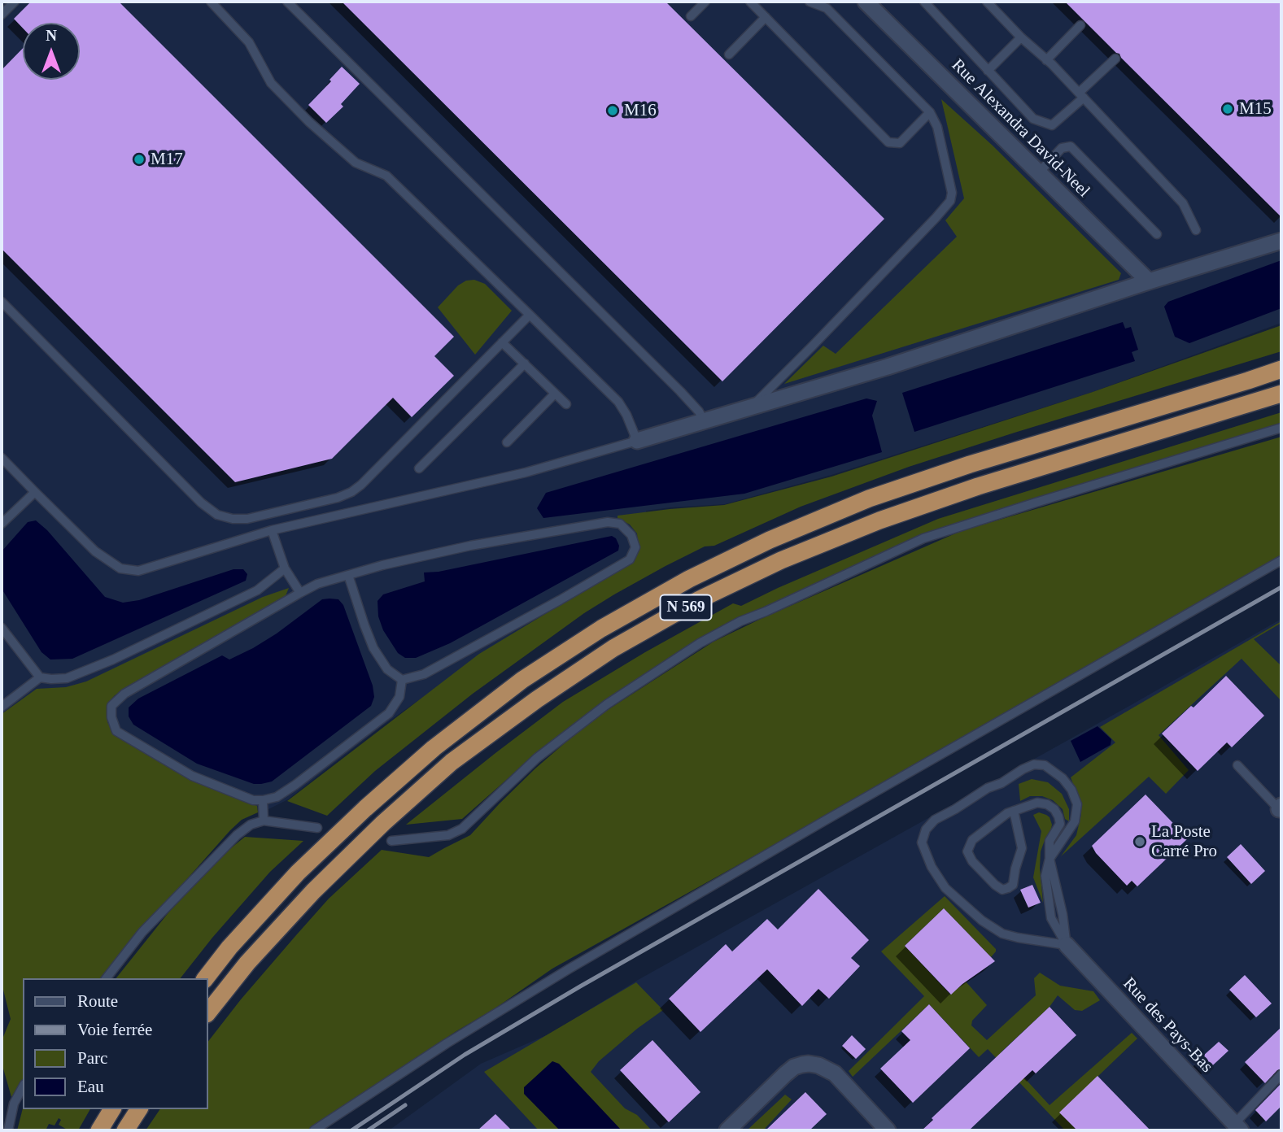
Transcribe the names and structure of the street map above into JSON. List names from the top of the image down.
{
  "streets": {
    "highway": ["N 569"],
    "street": ["Rue Alexandra David-Neel", "Rue des Pays-Bas"]
  },
  "places": [
    "M15",
    "M16",
    "M17",
    "La Poste Carré Pro"
  ],
  "legend": [
    "Route",
    "Voie ferrée",
    "Parc",
    "Eau"
  ],
  "north": "top"
}
